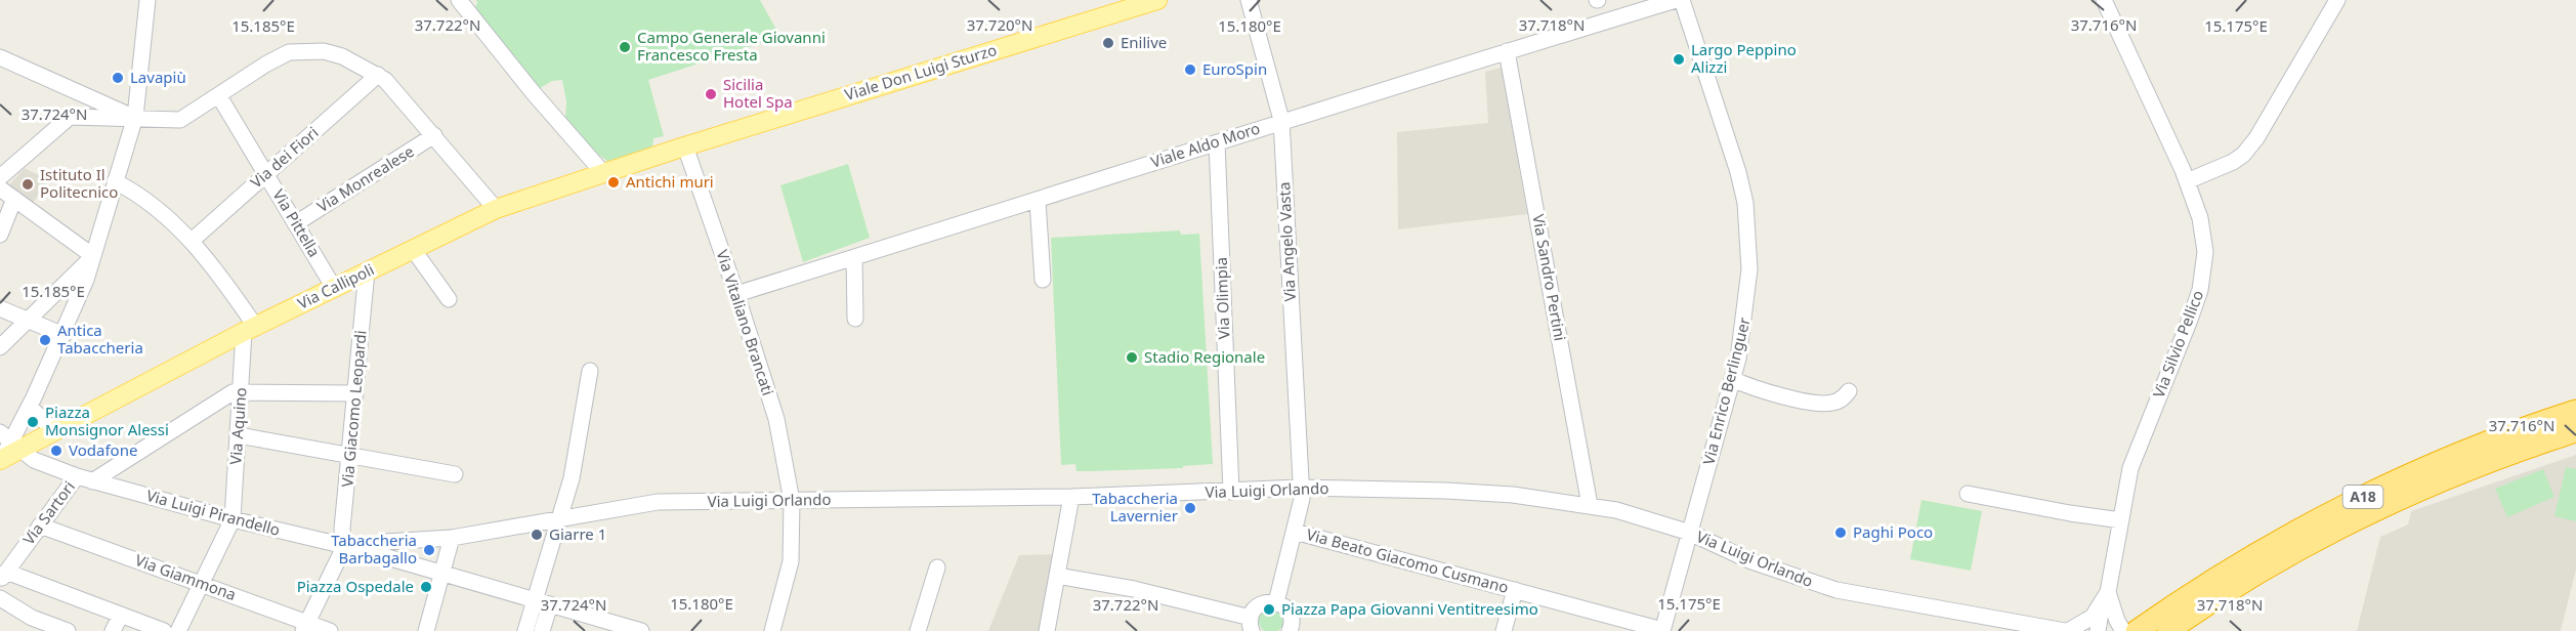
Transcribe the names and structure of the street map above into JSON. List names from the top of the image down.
{
  "streets": {
    "highway": ["A18"],
    "main road": ["Viale Don Luigi Sturzo", "Via Callipoli"],
    "street": [
      "Viale Aldo Moro",
      "Via dei Fiori",
      "Via Monrealese",
      "Via Pittella",
      "Via Angelo Vasta",
      "Via Sandro Pertini",
      "Via Olimpia",
      "Via Vitaliano Brancati",
      "Via Silvio Pellico",
      "Via Enrico Berlinguer",
      "Via Giacomo Leopardi",
      "Via Aquino",
      "Via Luigi Orlando",
      "Via Sartori",
      "Via Luigi Pirandello",
      "Via Beato Giacomo Cusmano",
      "Via Giammona"
    ]
  },
  "crossings": [
    ["Viale Don Luigi Sturzo", "Via Callipoli"],
    ["Viale Don Luigi Sturzo", "Via Vitaliano Brancati"],
    ["Viale Aldo Moro", "Via Angelo Vasta"],
    ["Viale Aldo Moro", "Via Sandro Pertini"],
    ["Viale Aldo Moro", "Via Olimpia"],
    ["Viale Aldo Moro", "Via Vitaliano Brancati"],
    ["Via dei Fiori", "Via Pittella"],
    ["Via Monrealese", "Via Pittella"],
    ["Via Pittella", "Via Callipoli"],
    ["Via Angelo Vasta", "Via Luigi Orlando"],
    ["Via Angelo Vasta", "Via Beato Giacomo Cusmano"],
    ["Via Sandro Pertini", "Via Luigi Orlando"],
    ["Via Callipoli", "Via Vitaliano Brancati"],
    ["Via Callipoli", "Via Giacomo Leopardi"],
    ["Via Callipoli", "Via Aquino"],
    ["Via Callipoli", "Via Luigi Pirandello"],
    ["Via Olimpia", "Via Luigi Orlando"],
    ["Via Vitaliano Brancati", "Via Luigi Orlando"],
    ["Via Enrico Berlinguer", "Via Luigi Orlando"],
    ["Via Enrico Berlinguer", "Via Beato Giacomo Cusmano"],
    ["Via Giacomo Leopardi", "Via Luigi Pirandello"],
    ["Via Aquino", "Via Luigi Pirandello"],
    ["Via Luigi Orlando", "Via Luigi Pirandello"],
    ["Via Sartori", "Via Luigi Pirandello"],
    ["Via Sartori", "Via Giammona"]
  ],
  "places": [
    "Enilive",
    "Campo Generale Giovanni Francesco Fresta",
    "Largo Peppino Alizzi",
    "EuroSpin",
    "Lavapiù",
    "Sicilia Hotel Spa",
    "Antichi muri",
    "Istituto Il Politecnico",
    "Antica Tabaccheria",
    "Stadio Regionale",
    "Piazza Monsignor Alessi",
    "Vodafone",
    "Tabaccheria Lavernier",
    "Paghi Poco",
    "Giarre 1",
    "Tabaccheria Barbagallo",
    "Piazza Ospedale",
    "Piazza Papa Giovanni Ventitreesimo"
  ],
  "coordinates": [
    "37.722°N",
    "37.720°N",
    "37.718°N",
    "37.716°N",
    "15.185°E",
    "15.180°E",
    "15.175°E",
    "37.724°N"
  ]
}
